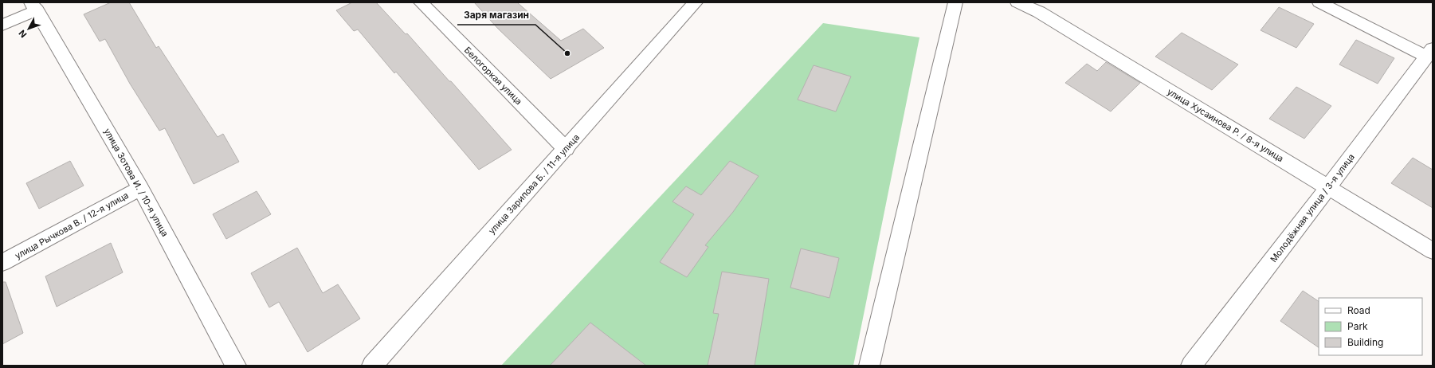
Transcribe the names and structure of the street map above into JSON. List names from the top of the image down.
{
  "streets": {
    "street": [
      "Белогоркая улица",
      "улица Хусаинова Р. / 8-я улица",
      "улица Зотова И. / 10-я улица",
      "улица Зарипова Б. / 11-я улица",
      "Молодёжная улица / 3-я улица",
      "улица Рычкова В. / 12-я улица"
    ]
  },
  "crossings": [
    ["Белогоркая улица", "улица Зарипова Б. / 11-я улица"],
    ["улица Хусаинова Р. / 8-я улица", "Молодёжная улица / 3-я улица"],
    ["улица Зотова И. / 10-я улица", "улица Рычкова В. / 12-я улица"]
  ],
  "places": ["Заря магазин"],
  "legend": ["Road", "Park", "Building"],
  "north": "bottom left"
}
